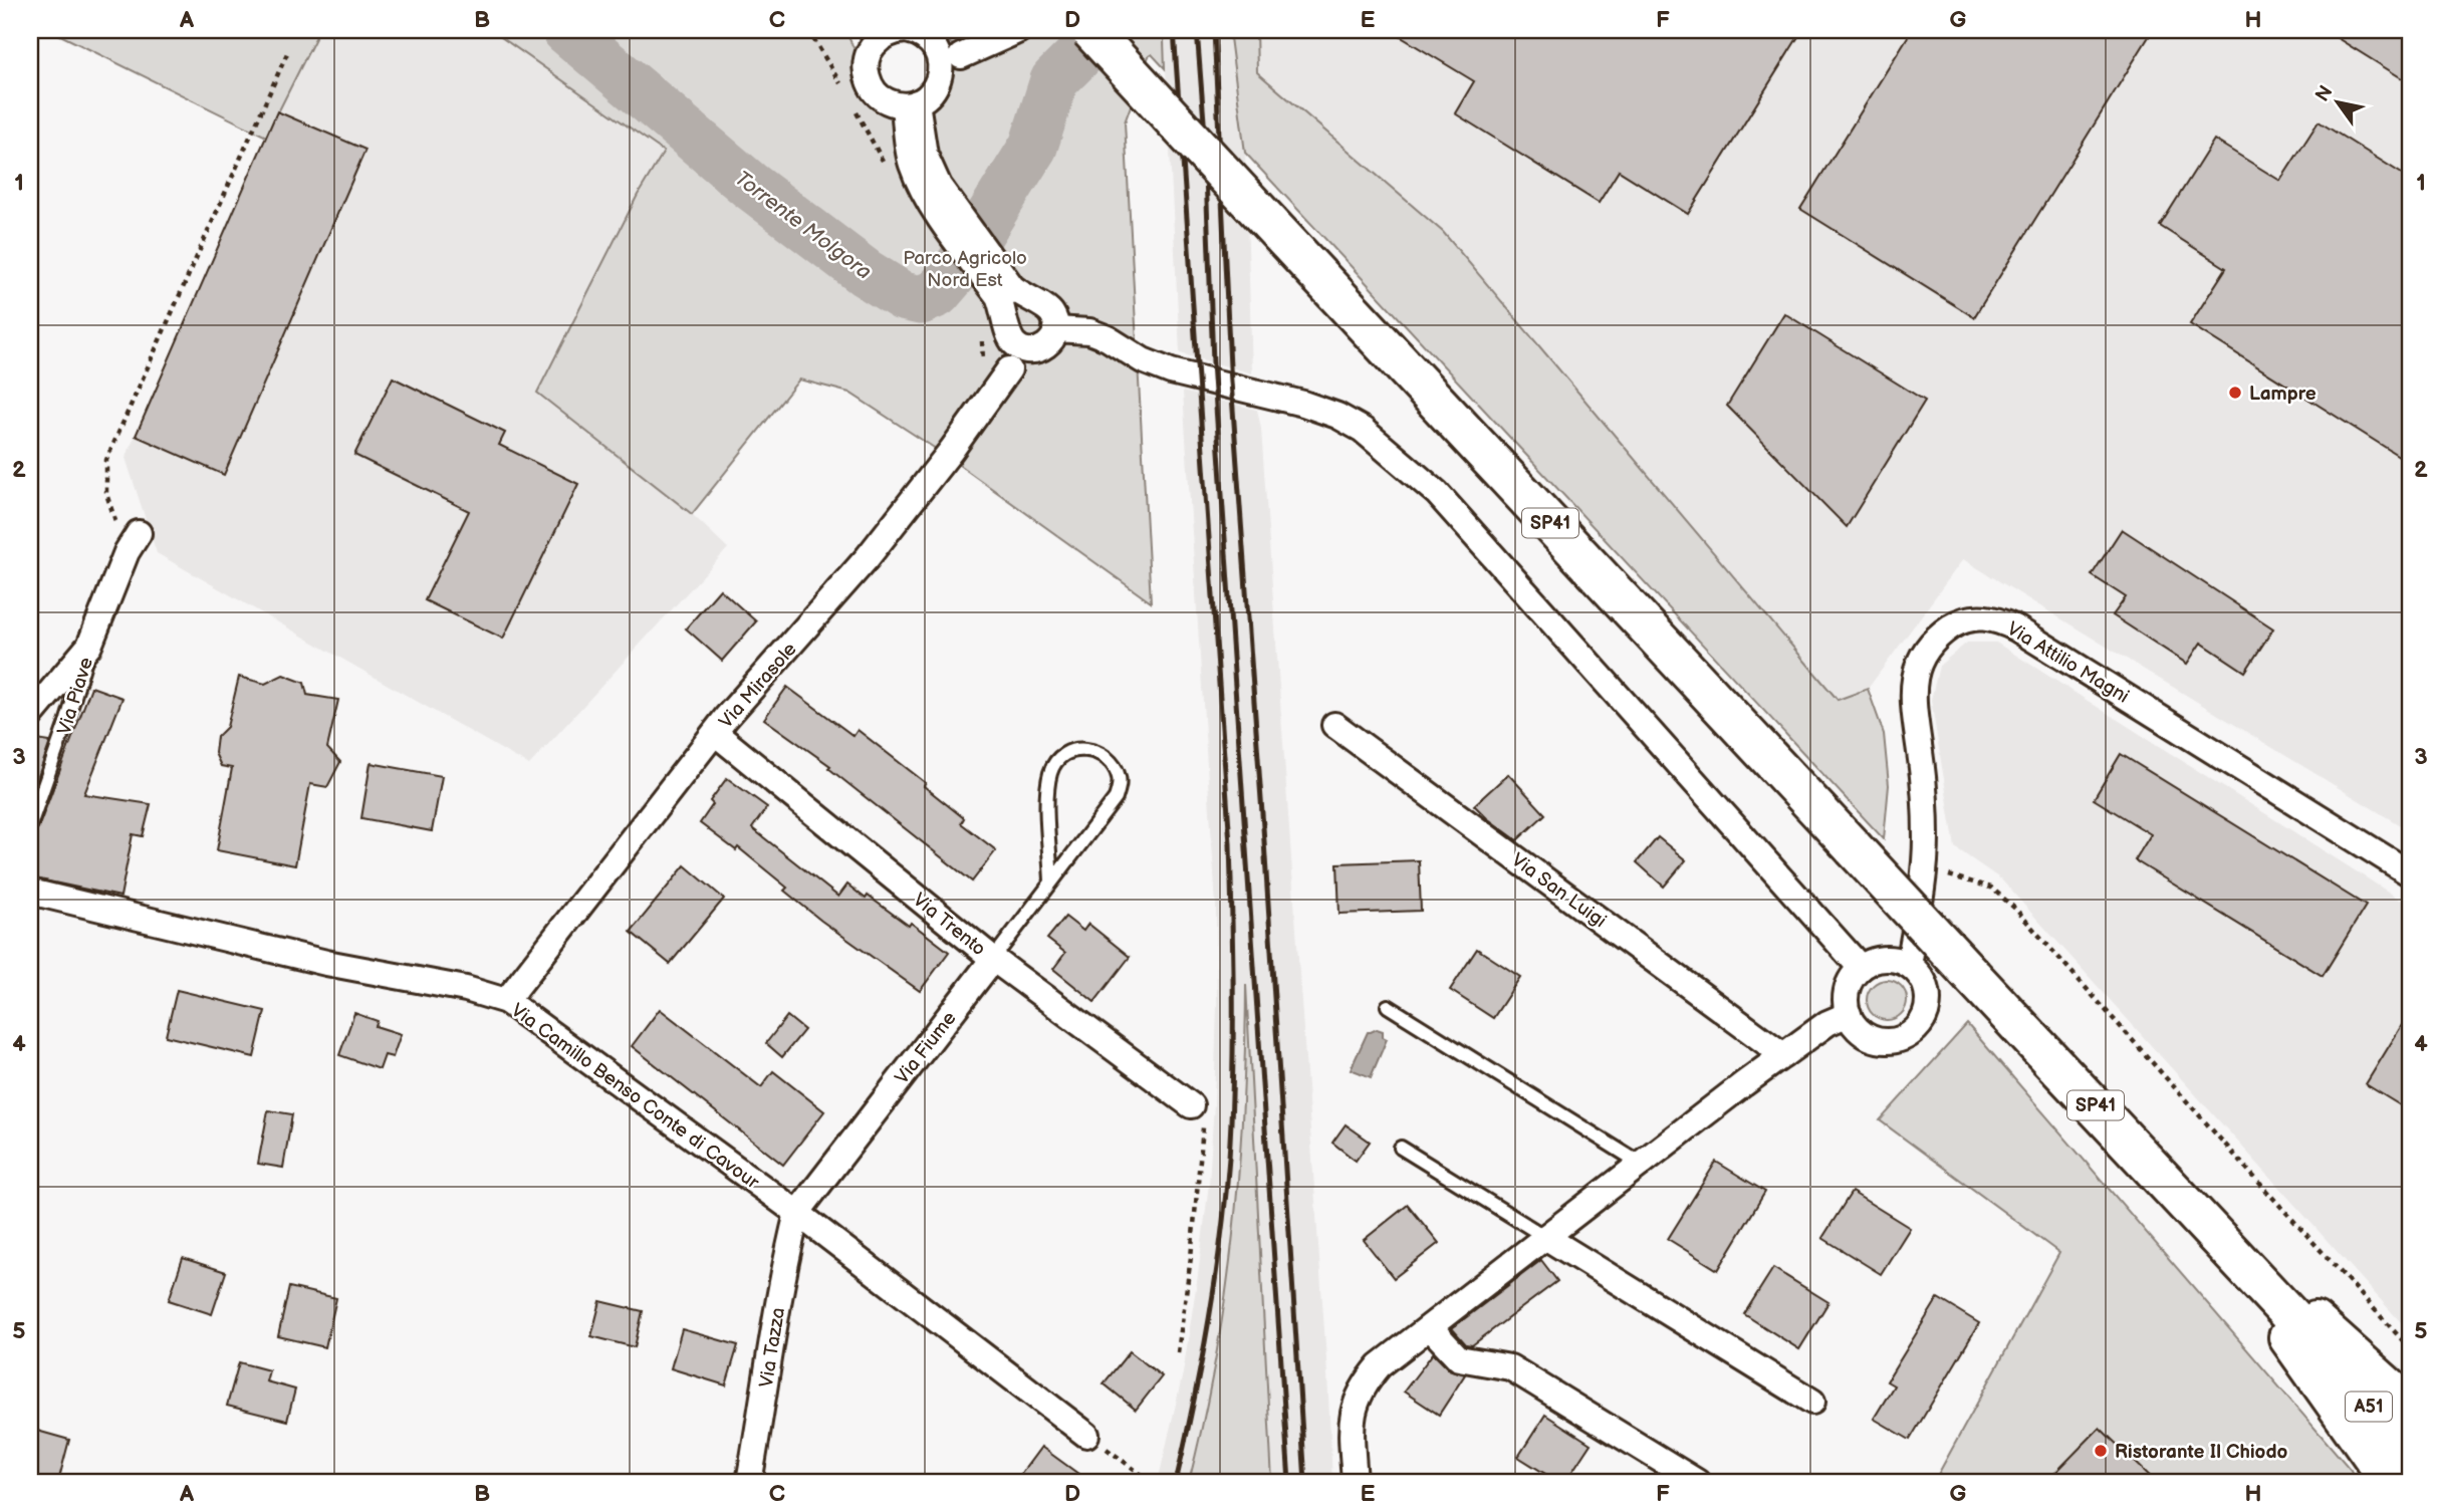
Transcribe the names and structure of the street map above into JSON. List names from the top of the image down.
{
  "streets": {
    "main road": ["SP41", "A51"],
    "street": [
      "Via Attilio Magni",
      "Via Mirasole",
      "Via Piave",
      "Via San Luigi",
      "Via Trento",
      "Via Fiume",
      "Via Camillo Benso Conte di Cavour",
      "Via Tazza"
    ]
  },
  "crossings": [
    ["SP41", "A51"],
    ["Via Mirasole", "Via Trento"],
    ["Via Mirasole", "Via Camillo Benso Conte di Cavour"],
    ["Via Trento", "Via Fiume"],
    ["Via Fiume", "Via Camillo Benso Conte di Cavour"],
    ["Via Fiume", "Via Tazza"],
    ["Via Camillo Benso Conte di Cavour", "Via Tazza"]
  ],
  "water": ["Torrente Molgora"],
  "parks": ["Parco Agricolo Nord Est"],
  "places": ["Lampre", "Ristorante Il Chiodo"],
  "north": "top left",
  "grid": {
    "columns": [
      "A",
      "B",
      "C",
      "D",
      "E",
      "F",
      "G",
      "H"
    ],
    "rows": [
      "1",
      "2",
      "3",
      "4",
      "5"
    ]
  }
}
